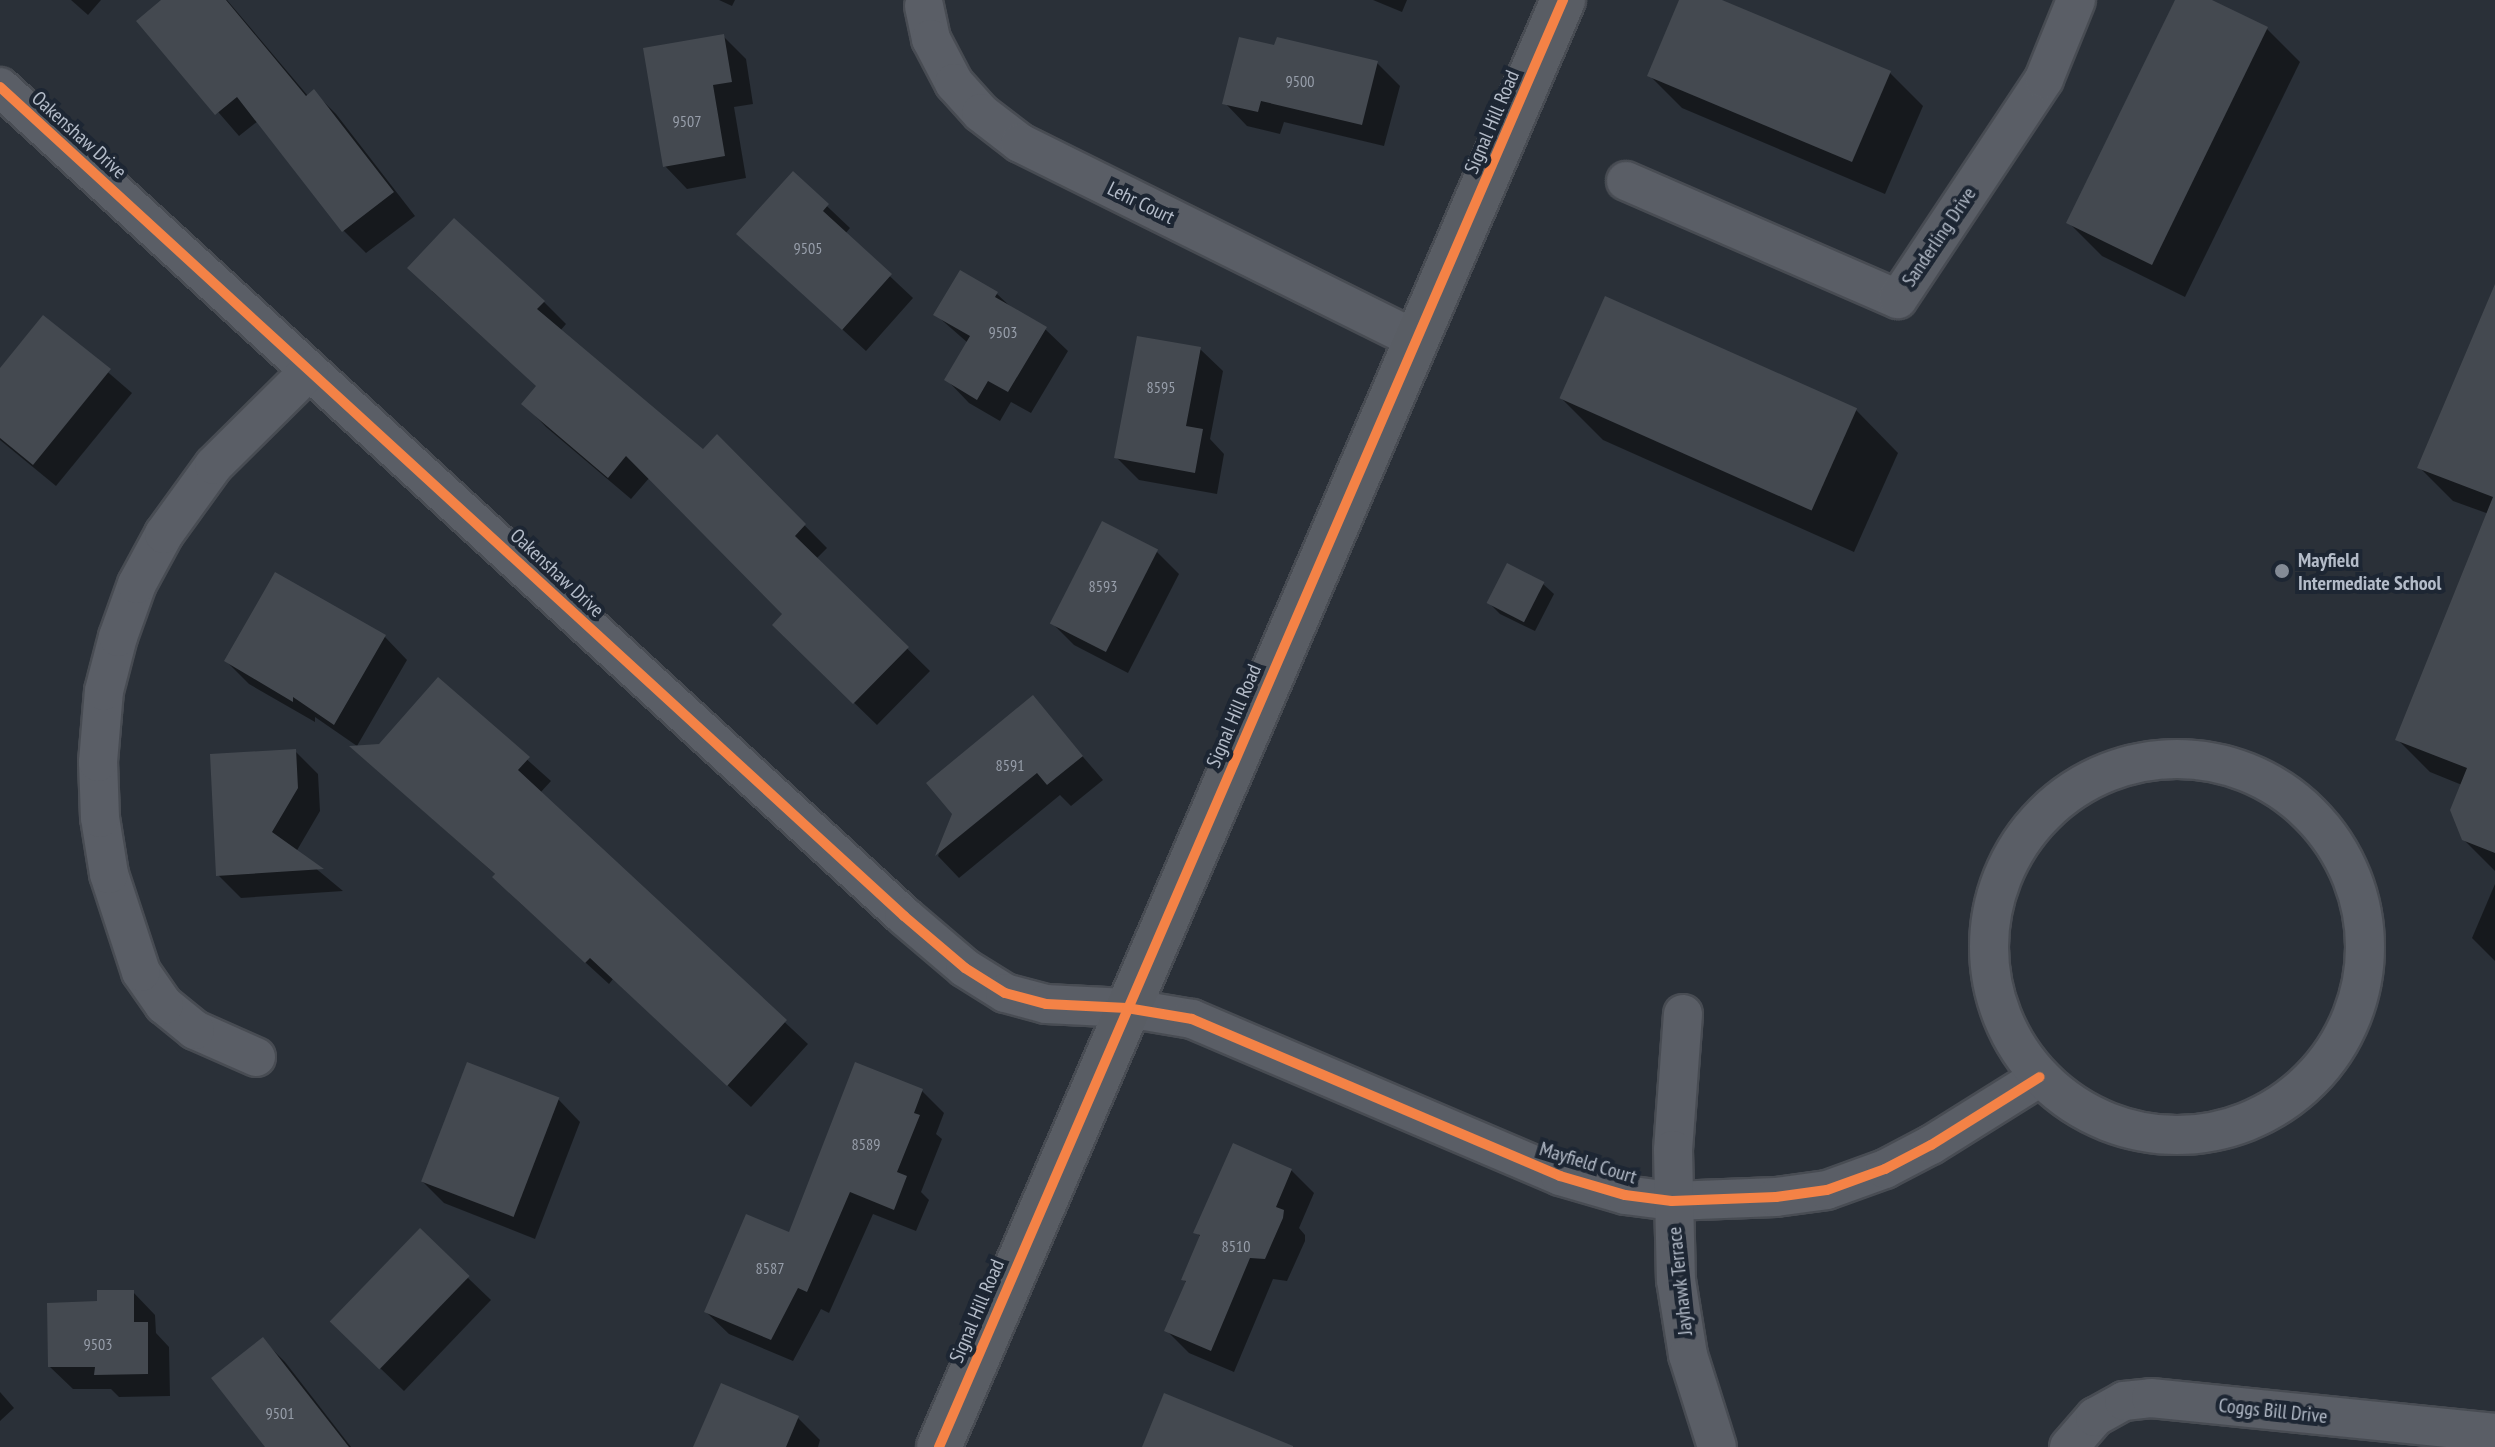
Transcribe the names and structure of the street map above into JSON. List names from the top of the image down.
{
  "streets": {
    "main road": ["Signal Hill Road"],
    "street": [
      "Oakenshaw Drive",
      "Lehr Court",
      "Sanderling Drive",
      "Mayfield Court",
      "Jayhawk Terrace",
      "Coggs Bill Drive"
    ]
  },
  "crossings": [
    ["Signal Hill Road", "Oakenshaw Drive"],
    ["Signal Hill Road", "Lehr Court"],
    ["Signal Hill Road", "Mayfield Court"],
    ["Oakenshaw Drive", "Mayfield Court"],
    ["Mayfield Court", "Jayhawk Terrace"]
  ],
  "places": ["Mayfield Intermediate School"],
  "house_numbers": [
    "9500",
    "9507",
    "9505",
    "9503",
    "8595",
    "8593",
    "8591",
    "8589",
    "8510",
    "8587",
    "9503",
    "9501"
  ]
}
